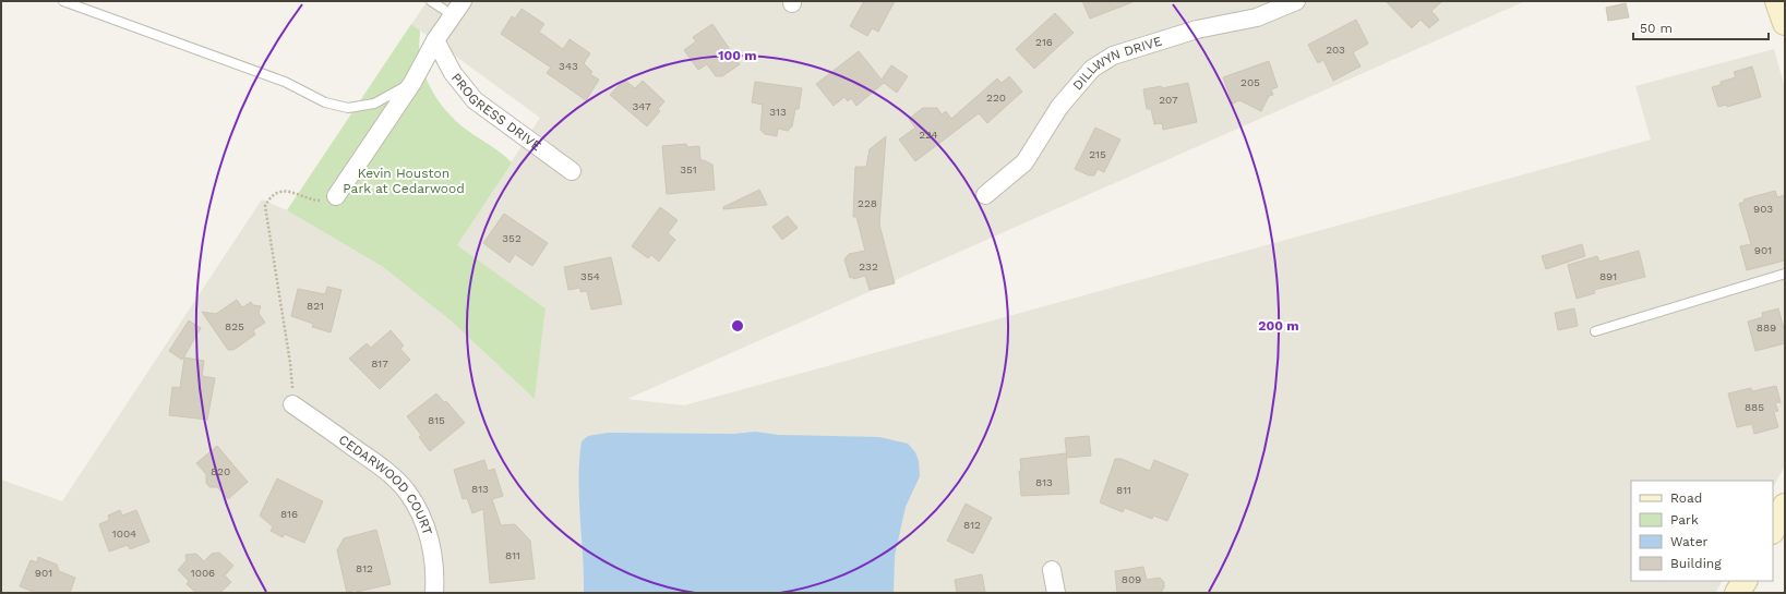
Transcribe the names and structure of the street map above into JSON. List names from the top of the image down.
{
  "streets": {
    "street": ["DILLWYN DRIVE", "PROGRESS DRIVE", "CEDARWOOD COURT"]
  },
  "parks": ["Kevin Houston Park at Cedarwood"],
  "house_numbers": [
    "216",
    "203",
    "343",
    "205",
    "220",
    "207",
    "347",
    "313",
    "224",
    "215",
    "351",
    "228",
    "903",
    "352",
    "901",
    "232",
    "354",
    "891",
    "821",
    "825",
    "889",
    "817",
    "885",
    "815",
    "820",
    "813",
    "813",
    "811",
    "816",
    "812",
    "1004",
    "811",
    "812",
    "901",
    "1006",
    "809"
  ],
  "legend": [
    "Road",
    "Park",
    "Water",
    "Building"
  ],
  "scale_bar": "50 m",
  "rings": ["100 m", "200 m"]
}
